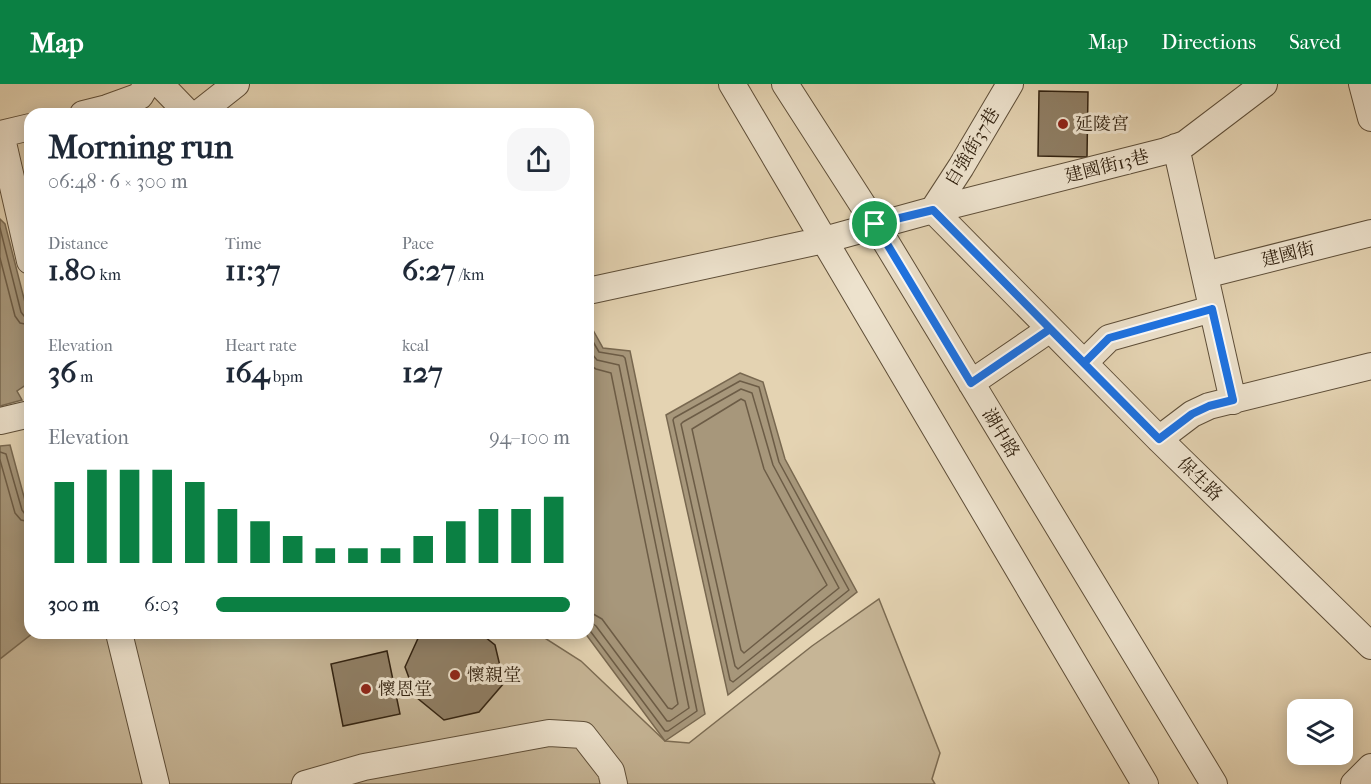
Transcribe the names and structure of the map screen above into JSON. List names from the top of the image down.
{
  "streets": {
    "street": [
      "自強街37巷",
      "建國街13巷",
      "建國街",
      "湖中路",
      "保生路"
    ]
  },
  "crossings": [
    ["自強街37巷", "建國街13巷"],
    ["自強街37巷", "保生路"],
    ["建國街13巷", "保生路"]
  ],
  "places": ["延陵宮", "懷親堂", "懷恩堂"],
  "page": {
    "header": "Map",
    "nav": ["Map", "Directions", "Saved"],
    "heading": ["Morning run", "06:48 · 6 × 300 m"],
    "stats": [
      ["Distance", "1.80 km"],
      ["Time", "11:37"],
      ["Pace", "6:27 /km"],
      ["Elevation", "36 m"],
      ["Heart rate", "164 bpm"],
      ["kcal", "127"]
    ],
    "chart": ["Elevation", "94–100 m"],
    "list": [
      {
        "name": "300 m",
        "note": "6:03"
      }
    ]
  }
}
